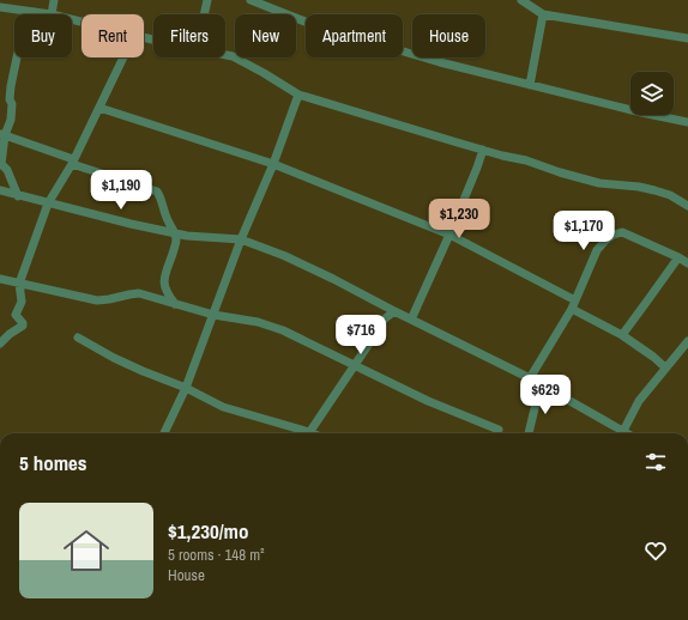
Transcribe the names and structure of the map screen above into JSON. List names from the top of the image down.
{
  "page": {
    "chip": [
      "Buy",
      "Rent",
      "Filters",
      "New",
      "Apartment",
      "House"
    ],
    "price": [
      "$1,190",
      "$1,230",
      "$1,170",
      "$716",
      "$629"
    ],
    "heading": "5 homes",
    "list": [
      {
        "name": "$1,230/mo",
        "note": "5 rooms · 148 m² · House"
      }
    ]
  }
}
